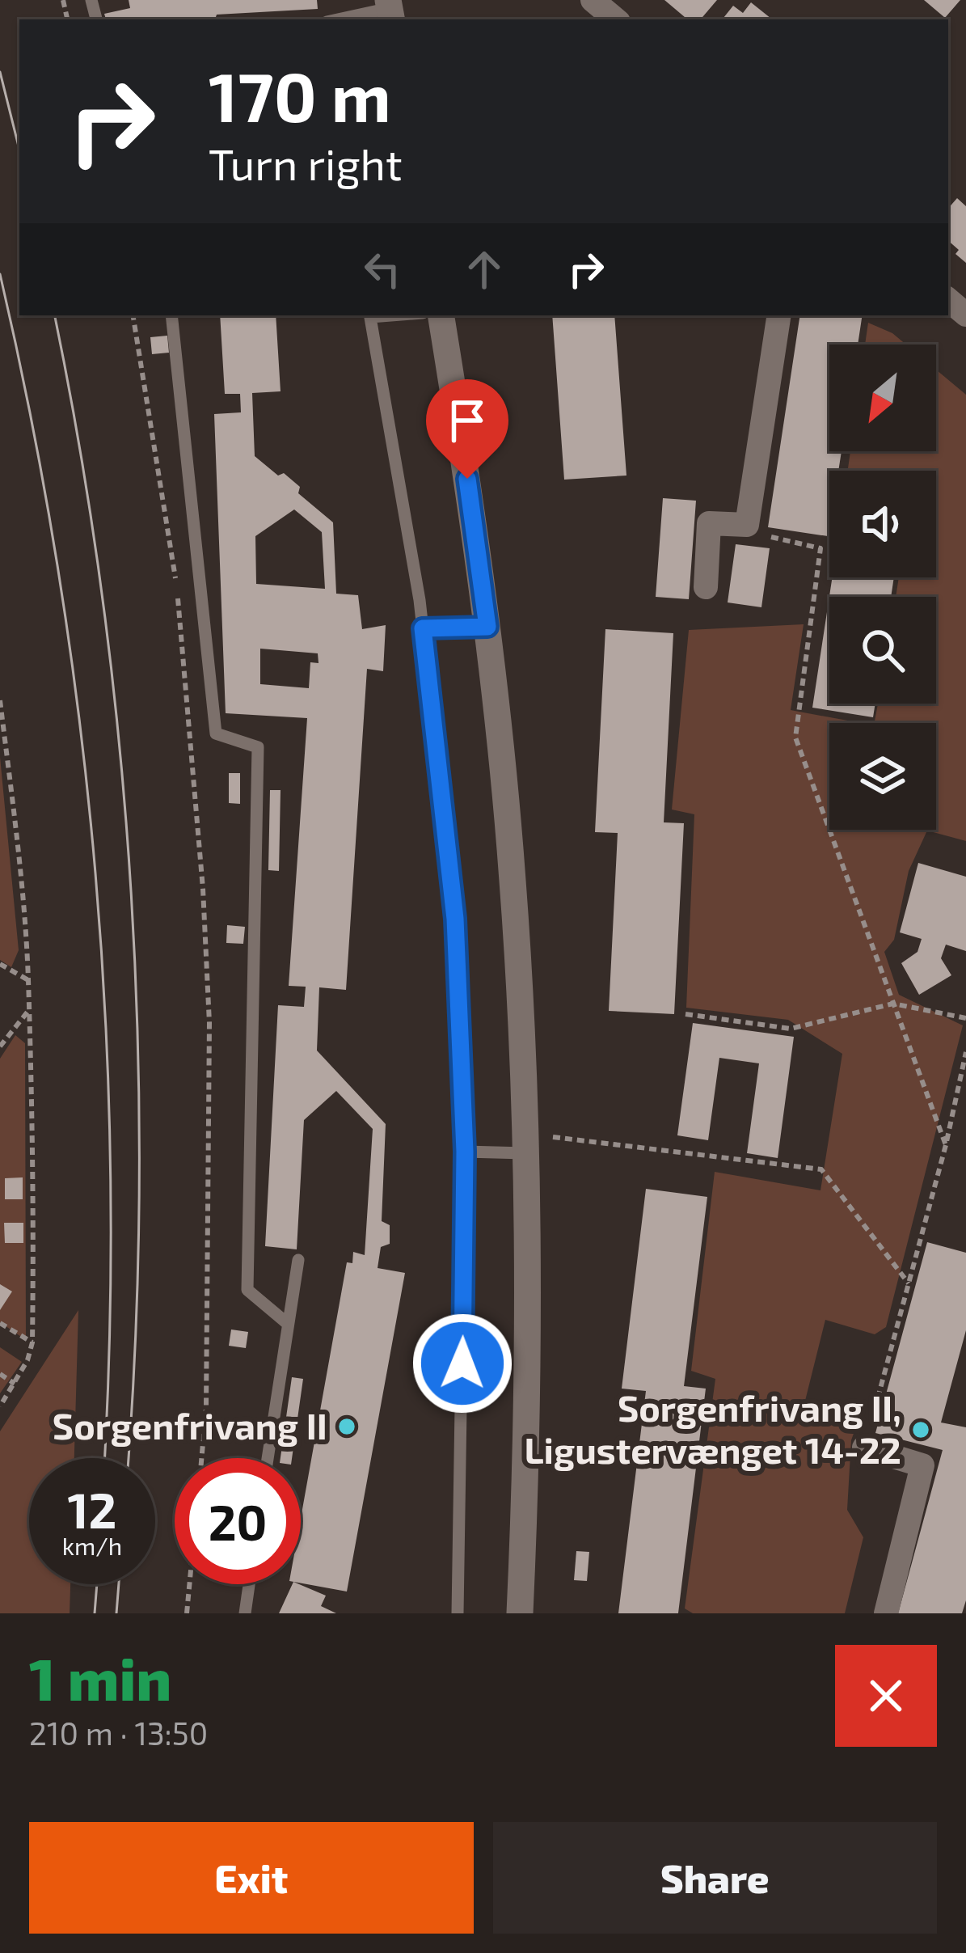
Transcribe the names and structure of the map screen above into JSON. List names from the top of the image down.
{
  "places": ["Sorgenfrivang II", "Sorgenfrivang II, Ligustervænget 14-22"],
  "north": "bottom left",
  "page": {
    "turn": ["170 m", "Turn right"],
    "speed": "12 km/h",
    "limit": "20",
    "heading": ["1 min", "210 m · 13:50"],
    "buttons": ["Exit", "Share"]
  }
}
